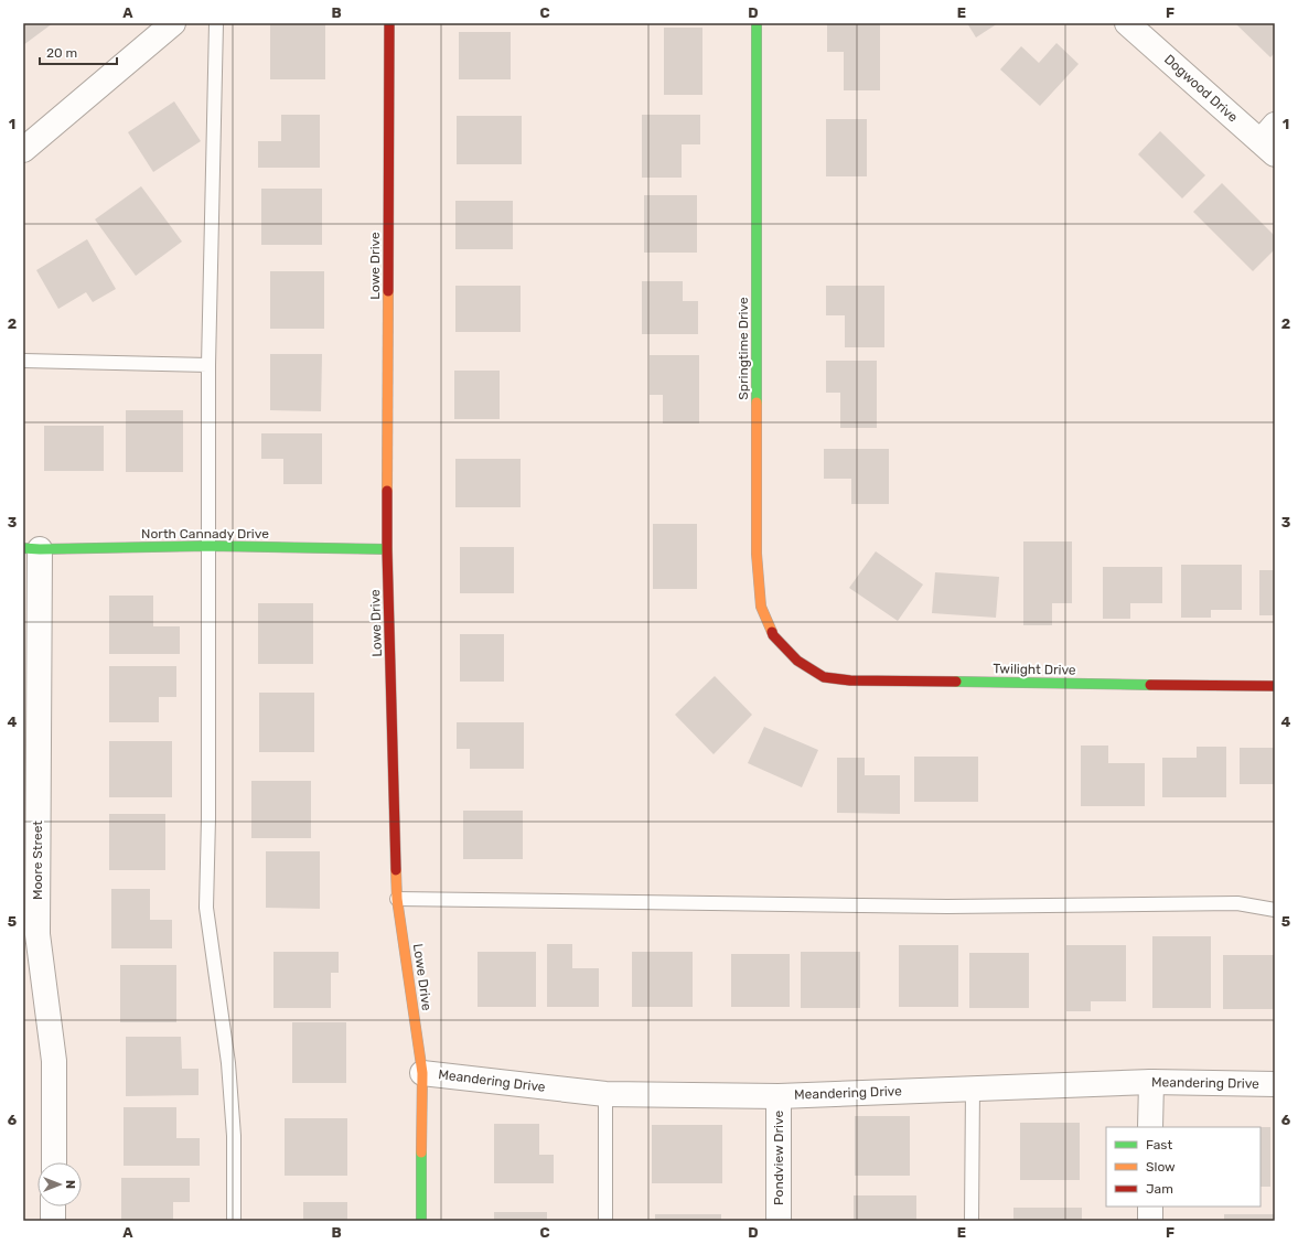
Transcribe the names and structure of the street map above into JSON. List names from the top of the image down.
{
  "streets": {
    "street": [
      "Dogwood Drive",
      "Lowe Drive",
      "Springtime Drive",
      "North Cannady Drive",
      "Twilight Drive",
      "Moore Street",
      "Meandering Drive",
      "Pondview Drive"
    ]
  },
  "crossings": [
    ["Lowe Drive", "North Cannady Drive"],
    ["Lowe Drive", "Meandering Drive"],
    ["Springtime Drive", "Twilight Drive"],
    ["North Cannady Drive", "Moore Street"],
    ["Meandering Drive", "Pondview Drive"]
  ],
  "legend": ["Fast", "Slow", "Jam"],
  "scale_bar": "20 m",
  "north": "right",
  "grid": {
    "columns": [
      "A",
      "B",
      "C",
      "D",
      "E",
      "F"
    ],
    "rows": [
      "1",
      "2",
      "3",
      "4",
      "5",
      "6"
    ]
  }
}
